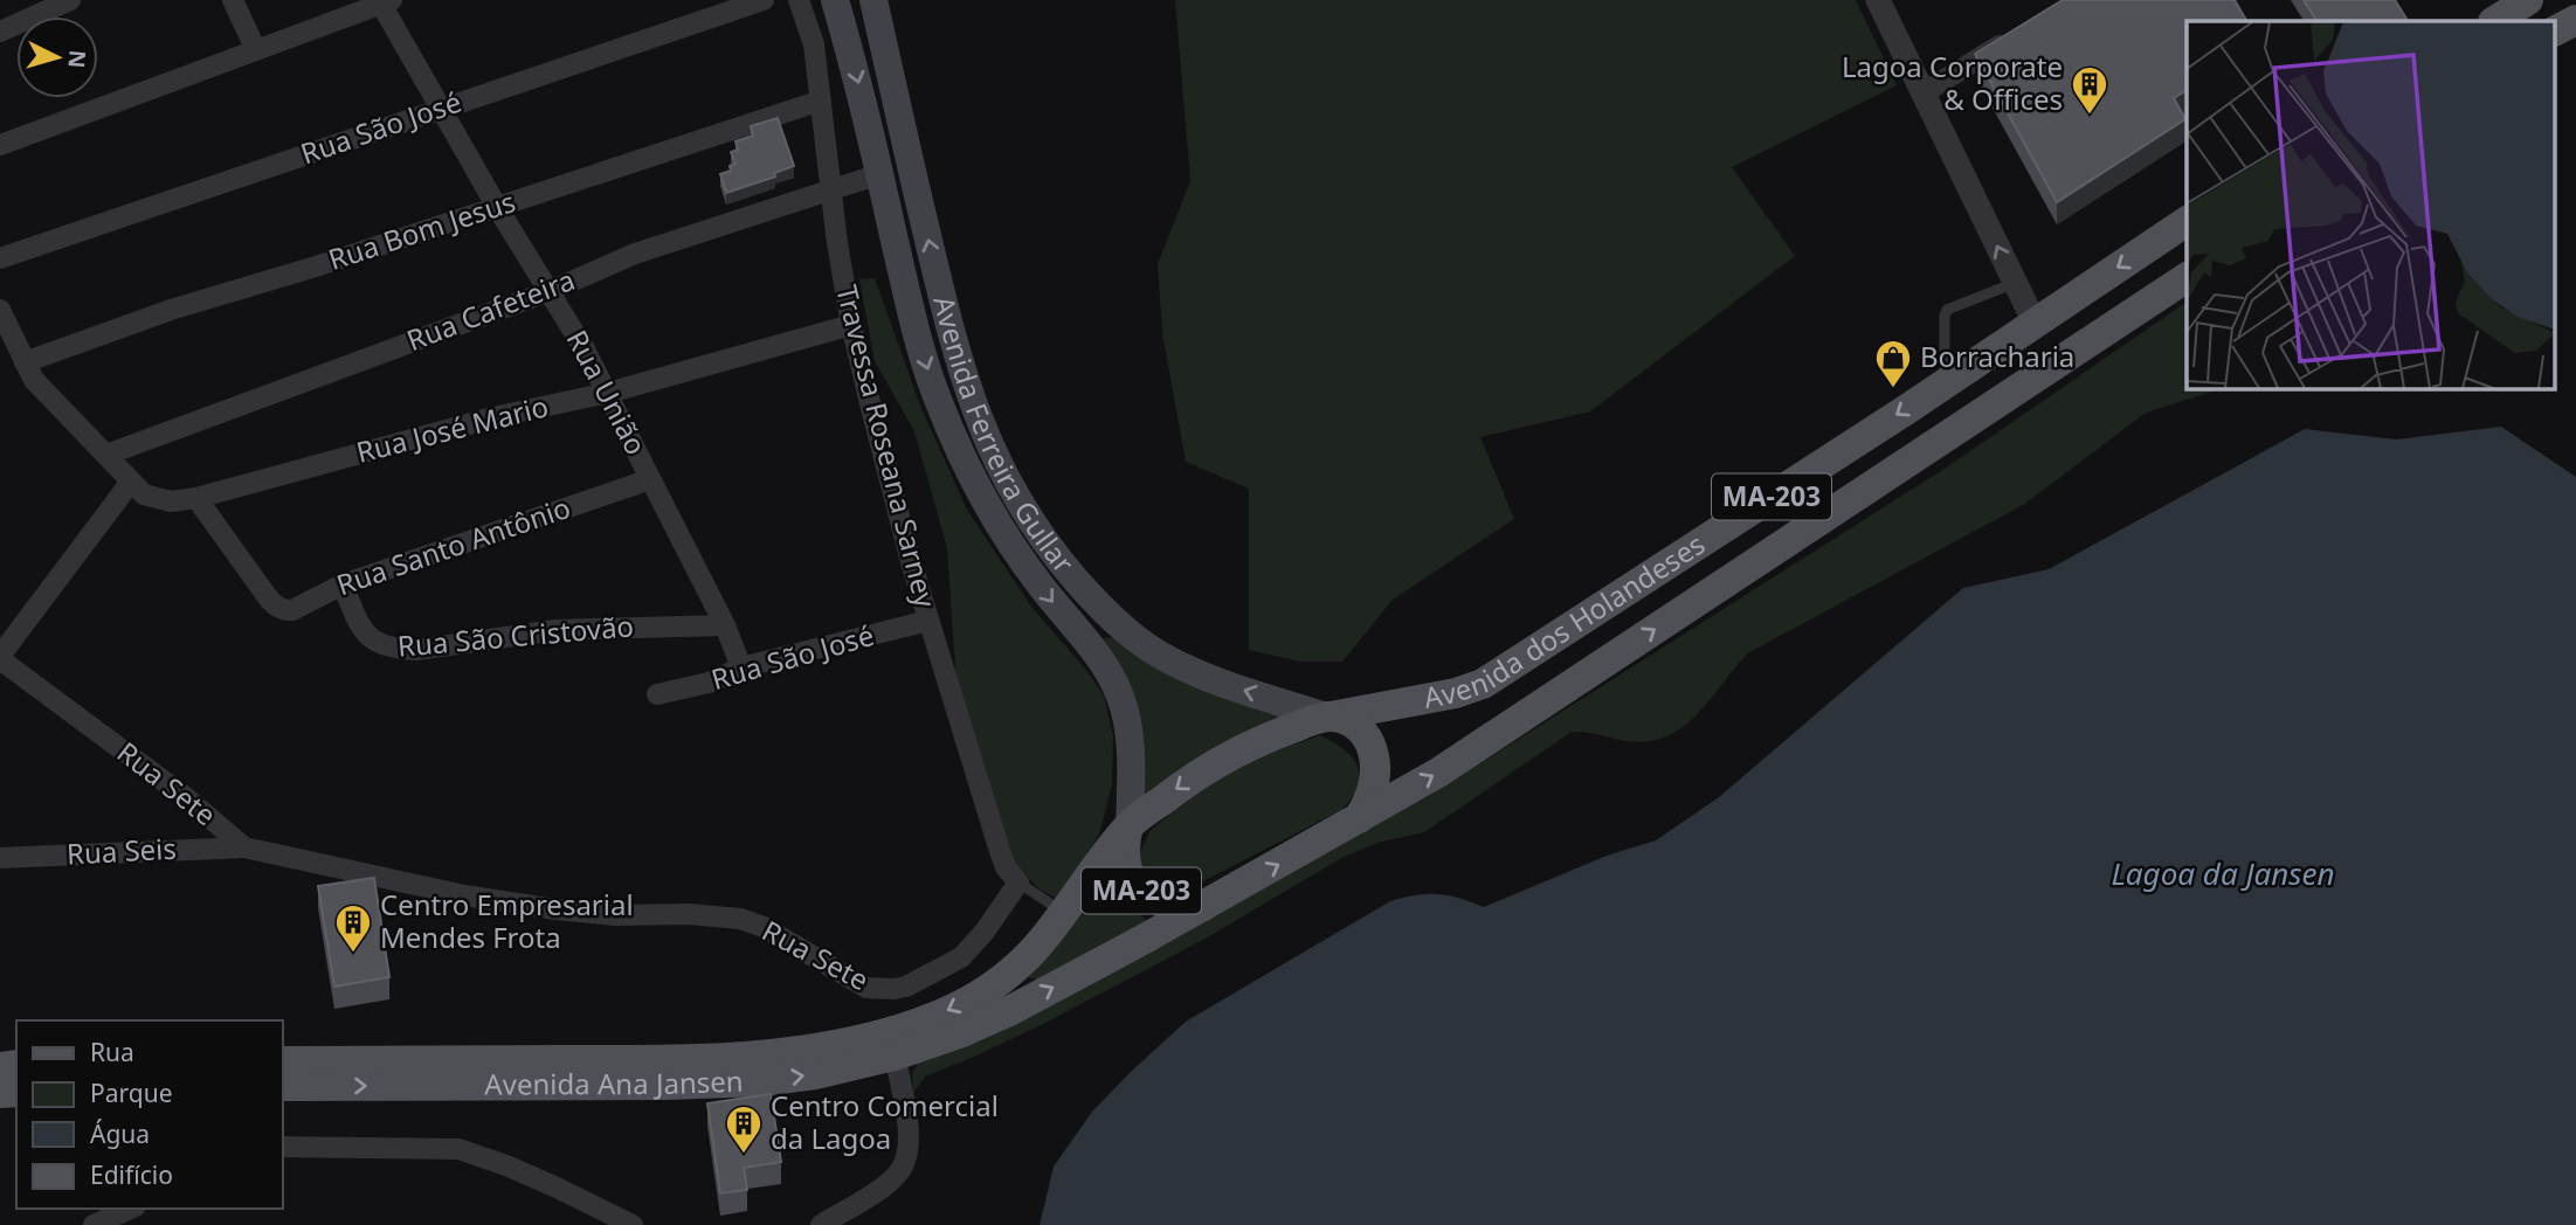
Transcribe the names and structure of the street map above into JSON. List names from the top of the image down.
{
  "streets": {
    "main road": [
      "Avenida Ferreira Gullar",
      "MA-203",
      "Avenida dos Holandeses",
      "Avenida Ana Jansen"
    ],
    "street": [
      "Rua São José",
      "Rua Bom Jesus",
      "Rua Cafeteira",
      "Rua União",
      "Rua José Mario",
      "Travessa Roseana Sarney",
      "Rua Santo Antônio",
      "Rua São Cristovão",
      "Rua Sete",
      "Rua Seis"
    ]
  },
  "crossings": [
    ["Rua São José", "Rua União"],
    ["Rua São José", "Travessa Roseana Sarney"],
    ["Rua Bom Jesus", "Rua União"],
    ["Rua Bom Jesus", "Rua José Mario"],
    ["Rua Bom Jesus", "Travessa Roseana Sarney"],
    ["Rua Cafeteira", "Rua União"],
    ["Rua Cafeteira", "Rua José Mario"],
    ["Rua Cafeteira", "Avenida Ferreira Gullar"],
    ["Rua Cafeteira", "Travessa Roseana Sarney"],
    ["Rua União", "Rua José Mario"],
    ["Rua União", "Rua Santo Antônio"],
    ["Rua União", "Rua São Cristovão"],
    ["Rua José Mario", "Travessa Roseana Sarney"],
    ["Rua José Mario", "Rua Santo Antônio"],
    ["Avenida Ferreira Gullar", "MA-203"],
    ["Avenida Ferreira Gullar", "Avenida dos Holandeses"],
    ["Avenida Ferreira Gullar", "Avenida Ana Jansen"],
    ["Travessa Roseana Sarney", "Rua Sete"],
    ["MA-203", "Avenida dos Holandeses"],
    ["MA-203", "Avenida Ana Jansen"],
    ["Rua Santo Antônio", "Rua São Cristovão"],
    ["Rua Sete", "Rua Seis"]
  ],
  "water": ["Lagoa da Jansen"],
  "places": {
    "building": ["Lagoa Corporate & Offices", "Centro Empresarial Mendes Frota", "Centro Comercial da Lagoa"],
    "shop": ["Borracharia"]
  },
  "legend": [
    "Rua",
    "Parque",
    "Água",
    "Edifício"
  ],
  "north": "right"
}
